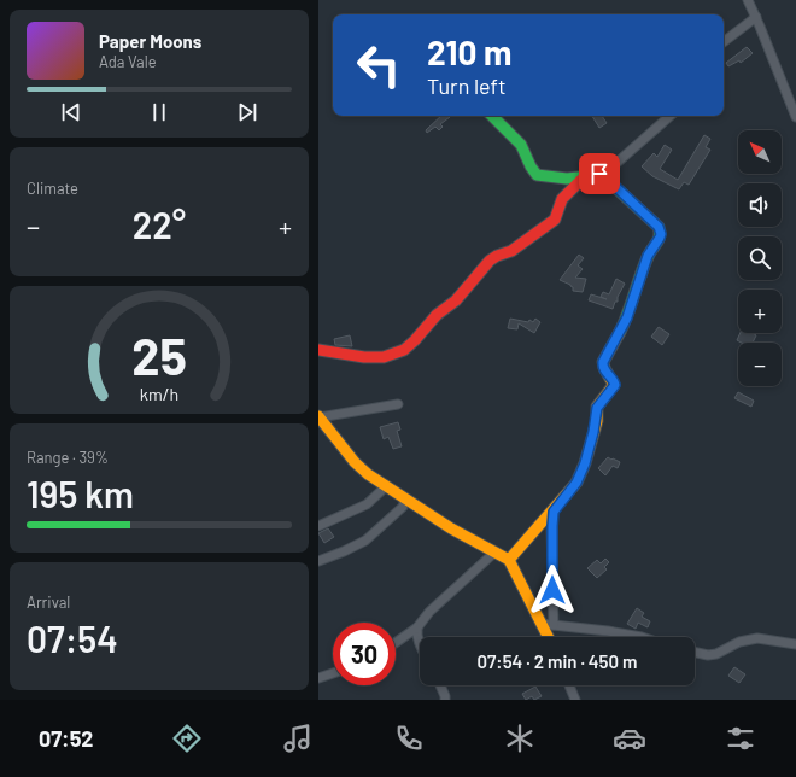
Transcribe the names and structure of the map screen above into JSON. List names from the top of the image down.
{
  "north": "top left",
  "page": {
    "turn": ["210 m", "Turn left"],
    "song": ["Paper Moons", "Ada Vale"],
    "map_buttons": ["+", "−"],
    "tile": [
      "Climate",
      ["Range · 39%", "195 km"],
      ["Arrival", "07:54"]
    ],
    "heat": ["−", "22°", "+"],
    "limit": "30",
    "trip": "07:54 · 2 min · 450 m",
    "tabs": "07:52",
    "gauge": ["25", "km/h"]
  }
}
